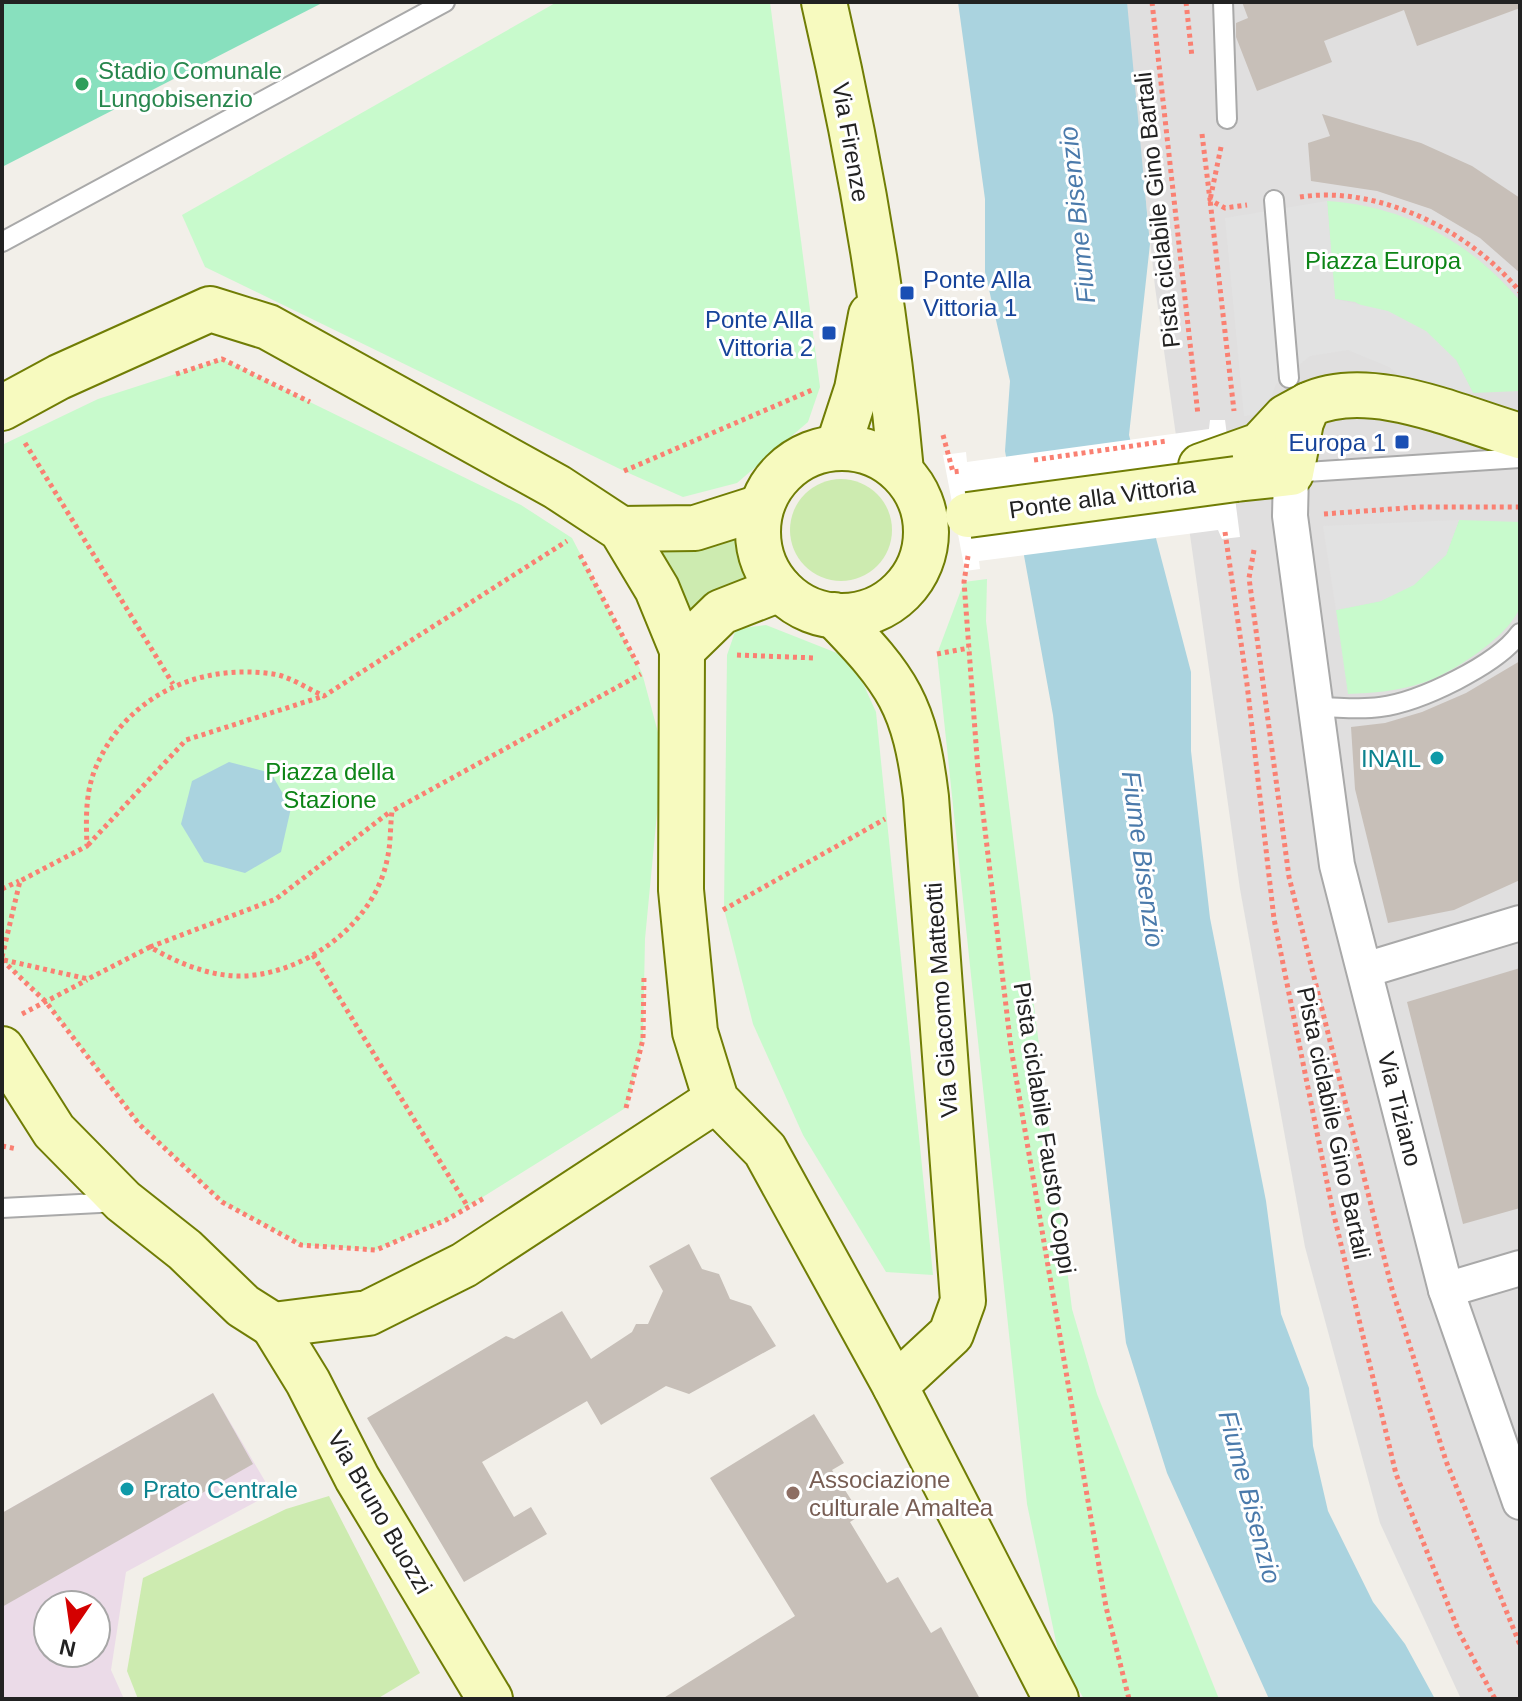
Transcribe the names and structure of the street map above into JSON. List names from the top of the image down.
{
  "streets": {
    "street": [
      "Via Firenze",
      "Ponte alla Vittoria",
      "Via Giacomo Matteotti",
      "Via Tiziano",
      "Via Bruno Buozzi"
    ],
    "path": ["Pista ciclabile Gino Bartali", "Pista ciclabile Fausto Coppi"]
  },
  "crossings": [
    ["Via Firenze", "Ponte alla Vittoria"],
    ["Via Firenze", "Via Giacomo Matteotti"],
    ["Via Firenze", "Pista ciclabile Fausto Coppi"],
    ["Ponte alla Vittoria", "Via Giacomo Matteotti"],
    ["Ponte alla Vittoria", "Pista ciclabile Fausto Coppi"],
    ["Via Giacomo Matteotti", "Pista ciclabile Fausto Coppi"]
  ],
  "water": ["Fiume Bisenzio"],
  "parks": ["Piazza Europa", "Piazza della Stazione"],
  "places": {
    "other": [
      "Stadio Comunale Lungobisenzio",
      "INAIL",
      "Prato Centrale",
      "Associazione culturale Amaltea"
    ],
    "transit": ["Ponte Alla Vittoria 1", "Ponte Alla Vittoria 2", "Europa 1"]
  },
  "north": "bottom"
}
